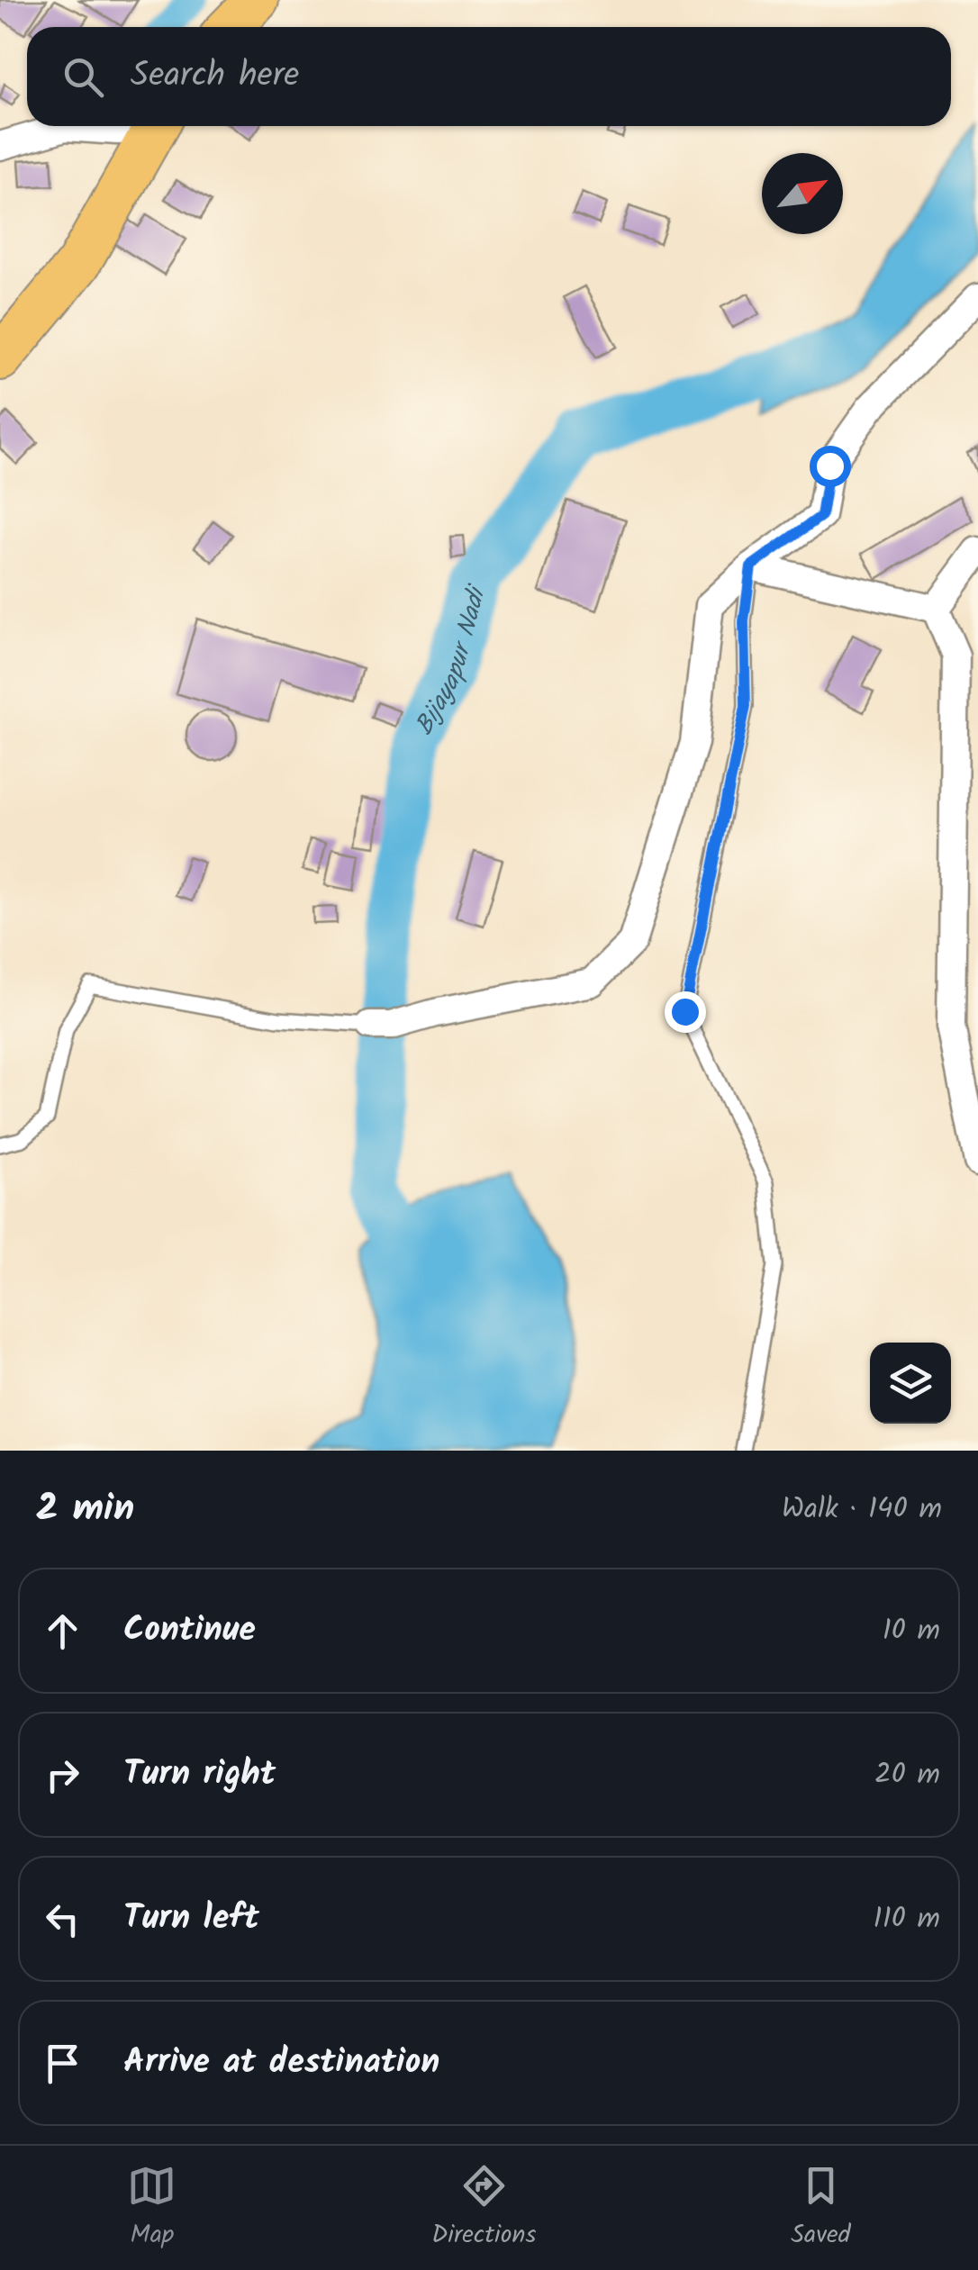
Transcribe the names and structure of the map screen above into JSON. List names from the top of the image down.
{
  "water": ["Bijayapur Nadi"],
  "north": "top right",
  "page": {
    "search": "Search here",
    "heading": ["2 min", "Walk · 140 m"],
    "list": [
      ["Continue", "10 m"],
      ["Turn right", "20 m"],
      ["Turn left", "110 m"],
      "Arrive at destination"
    ],
    "nav": ["Map", "Directions", "Saved"]
  }
}
